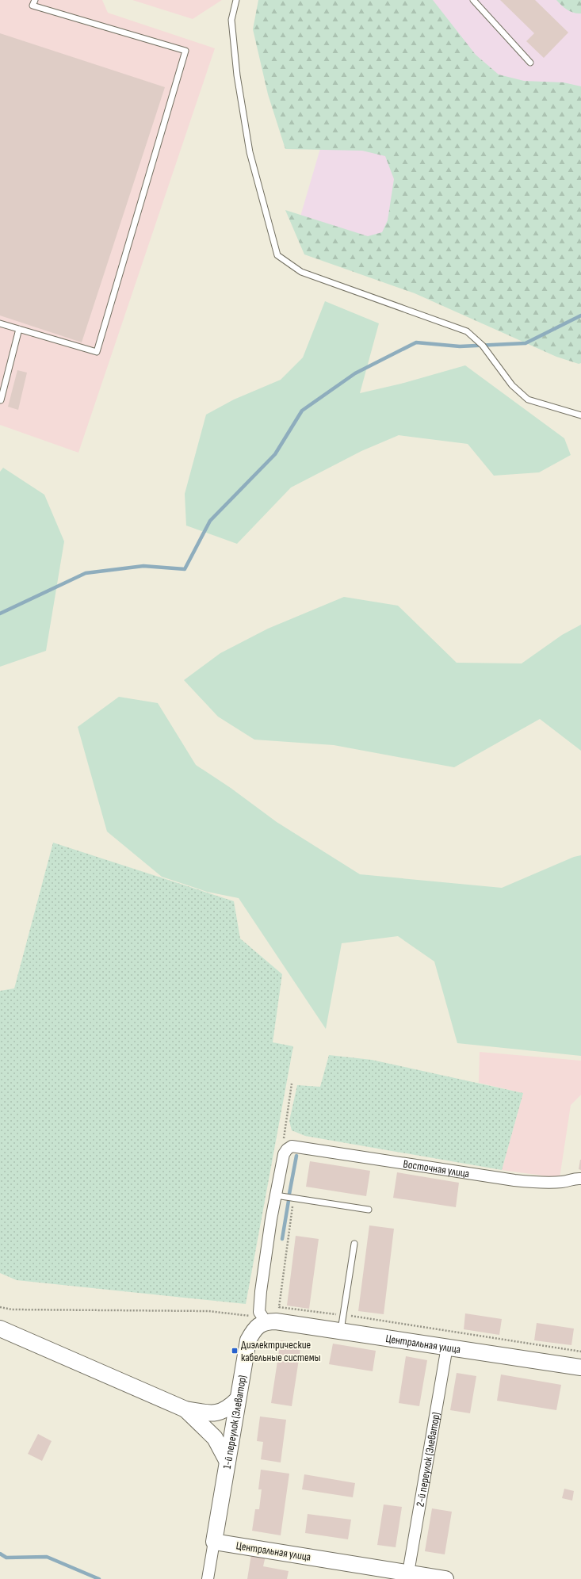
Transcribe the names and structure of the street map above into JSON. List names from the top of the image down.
{
  "streets": {
    "street": [
      "Восточная улица",
      "Центральная улица",
      "1-й переулок (Элеватор)",
      "2-й переулок (Элеватор)"
    ]
  },
  "crossings": [
    ["Центральная улица", "1-й переулок (Элеватор)"],
    ["Центральная улица", "2-й переулок (Элеватор)"]
  ],
  "places": {
    "transit": ["Диэлектрические кабельные системы"]
  }
}
